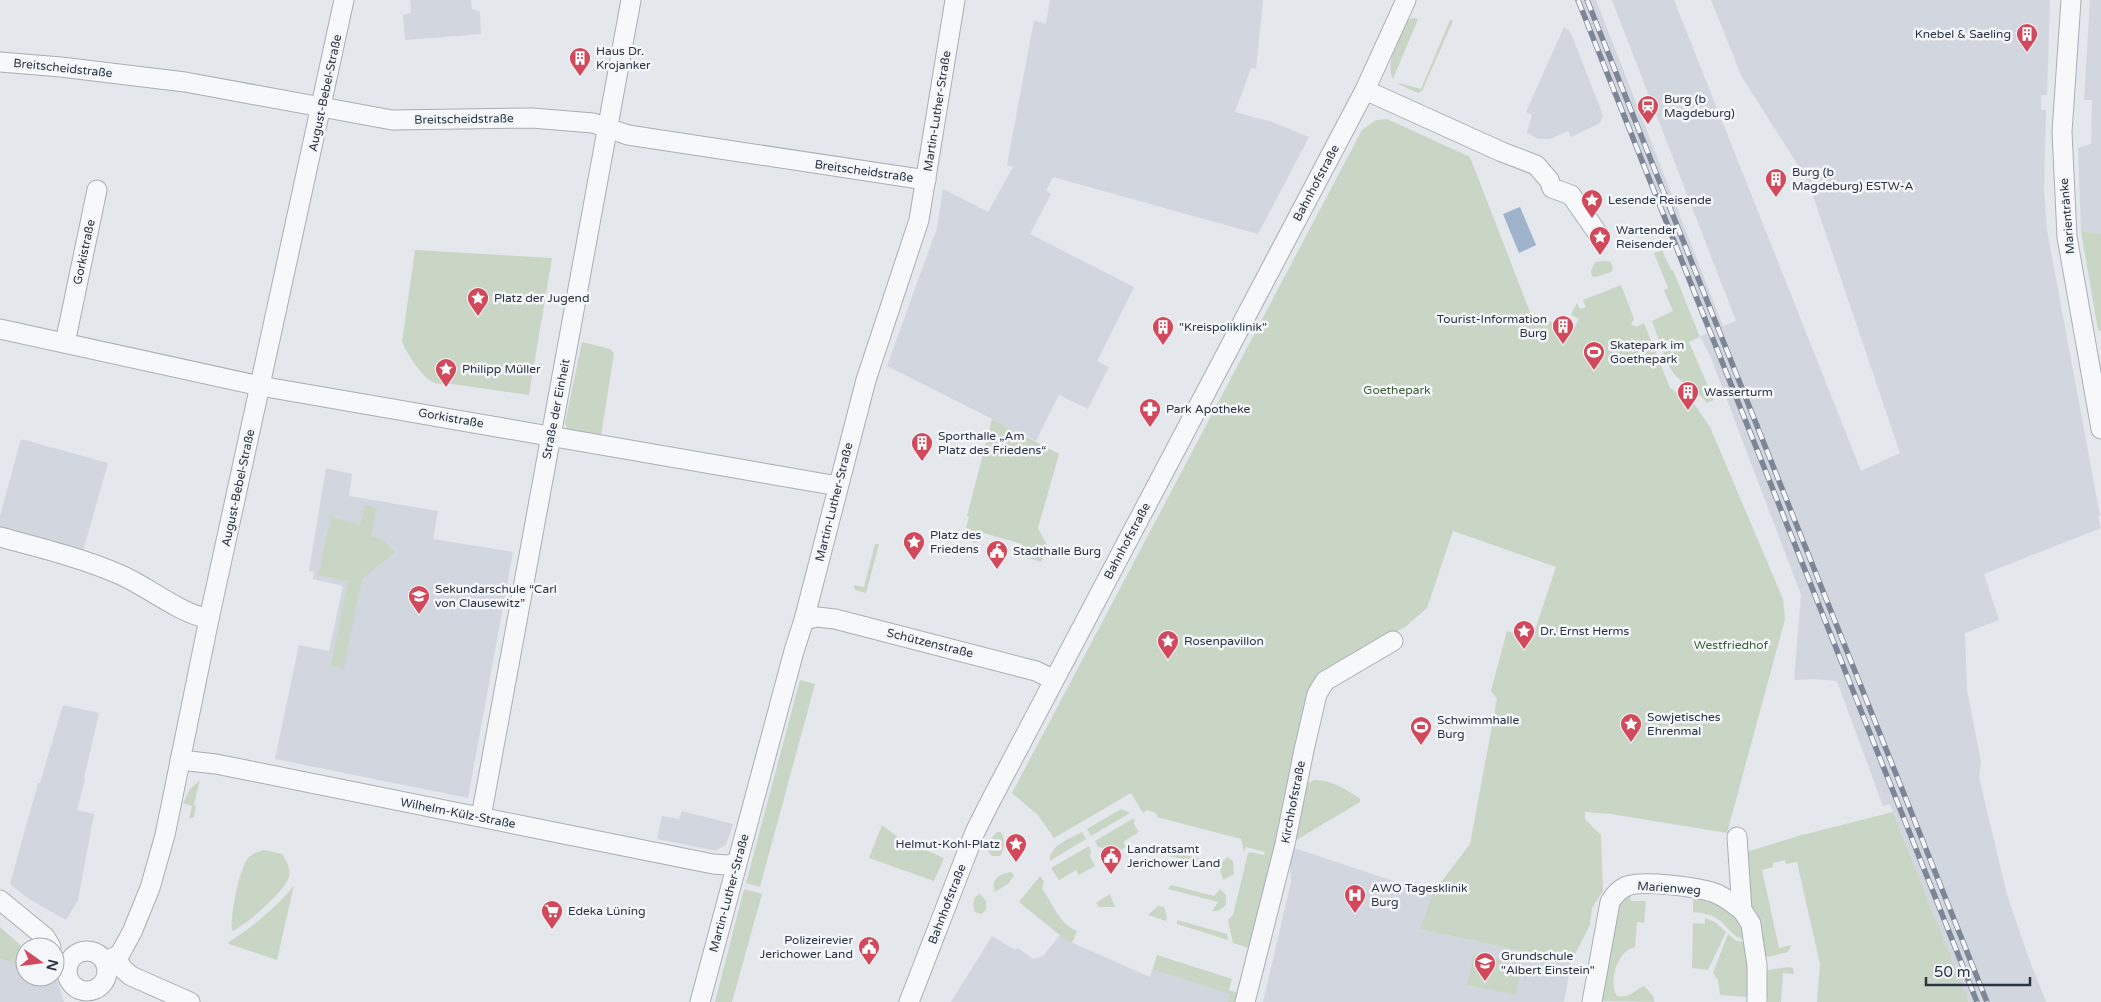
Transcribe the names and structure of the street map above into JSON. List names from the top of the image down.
{
  "streets": {
    "street": [
      "Breitscheidstraße",
      "August-Bebel-Straße",
      "Martin-Luther-Straße",
      "Bahnhofstraße",
      "Marientränke",
      "Gorkistraße",
      "Straße der Einheit",
      "Schützenstraße",
      "Kirchhofstraße",
      "Wilhelm-Külz-Straße",
      "Marienweg"
    ]
  },
  "crossings": [
    ["Breitscheidstraße", "August-Bebel-Straße"],
    ["Breitscheidstraße", "Martin-Luther-Straße"],
    ["Breitscheidstraße", "Straße der Einheit"],
    ["August-Bebel-Straße", "Gorkistraße"],
    ["August-Bebel-Straße", "Wilhelm-Külz-Straße"],
    ["Martin-Luther-Straße", "Gorkistraße"],
    ["Martin-Luther-Straße", "Schützenstraße"],
    ["Martin-Luther-Straße", "Wilhelm-Külz-Straße"],
    ["Bahnhofstraße", "Schützenstraße"],
    ["Gorkistraße", "Straße der Einheit"],
    ["Straße der Einheit", "Wilhelm-Külz-Straße"]
  ],
  "parks": ["Goethepark", "Westfriedhof"],
  "places": {
    "building": [
      "Knebel & Saeling",
      "Haus Dr. Krojanker",
      "Burg (b Magdeburg) ESTW-A",
      "Tourist-Information Burg",
      "\"Kreispoliklinik\"",
      "Wasserturm",
      "Sporthalle „Am Platz des Friedens“"
    ],
    "station": ["Burg (b Magdeburg)"],
    "place": [
      "Lesende Reisende",
      "Wartender Reisender",
      "Platz der Jugend",
      "Philipp Müller",
      "Platz des Friedens",
      "Dr. Ernst Herms",
      "Rosenpavillon",
      "Sowjetisches Ehrenmal",
      "Helmut-Kohl-Platz"
    ],
    "sports": ["Skatepark im Goethepark", "Schwimmhalle Burg"],
    "pharmacy": ["Park Apotheke"],
    "public building": ["Stadthalle Burg", "Landratsamt Jerichower Land", "Polizeirevier Jerichower Land"],
    "school or university": ["Sekundarschule “Carl von Clausewitz”", "Grundschule \"Albert Einstein\""],
    "hospital": ["AWO Tagesklinik Burg"],
    "supermarket": ["Edeka Lüning"]
  },
  "scale_bar": "50 m",
  "north": "right"
}
